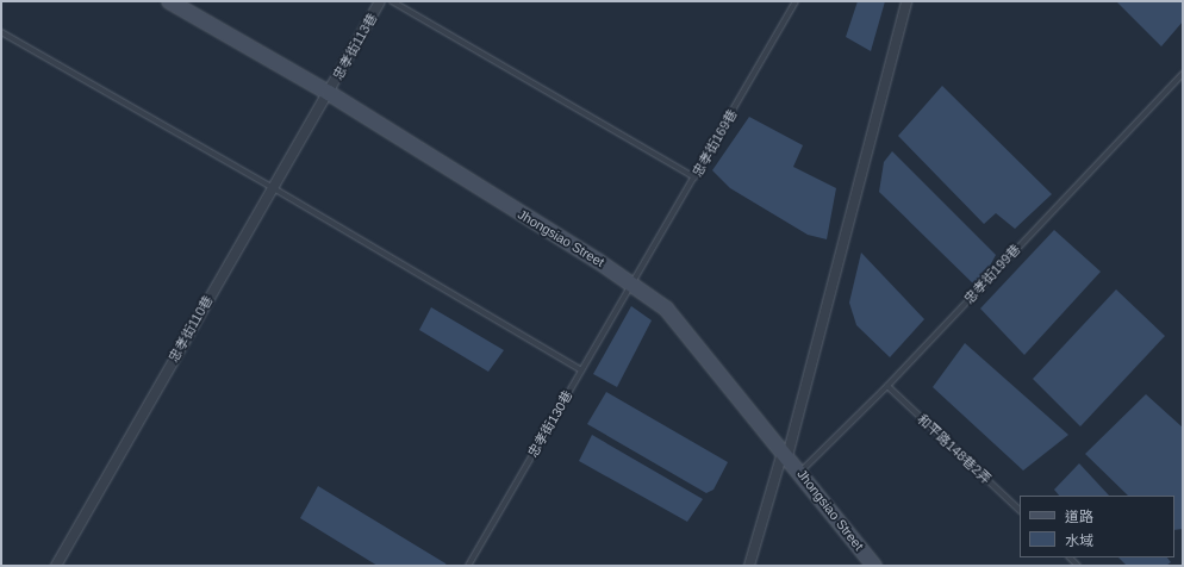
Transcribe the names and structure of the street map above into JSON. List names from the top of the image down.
{
  "streets": {
    "street": ["忠孝街113巷", "Jhongsiao Street", "忠孝街110巷"],
    "lane": [
      "忠孝街169巷",
      "忠孝街199巷",
      "忠孝街130巷",
      "和平路148巷2弄"
    ]
  },
  "crossings": [
    ["忠孝街113巷", "Jhongsiao Street"],
    ["忠孝街113巷", "忠孝街110巷"],
    ["忠孝街169巷", "Jhongsiao Street"],
    ["忠孝街169巷", "忠孝街130巷"],
    ["Jhongsiao Street", "忠孝街199巷"],
    ["Jhongsiao Street", "忠孝街110巷"],
    ["Jhongsiao Street", "忠孝街130巷"],
    ["忠孝街199巷", "和平路148巷2弄"]
  ],
  "legend": ["道路", "水域"]
}
